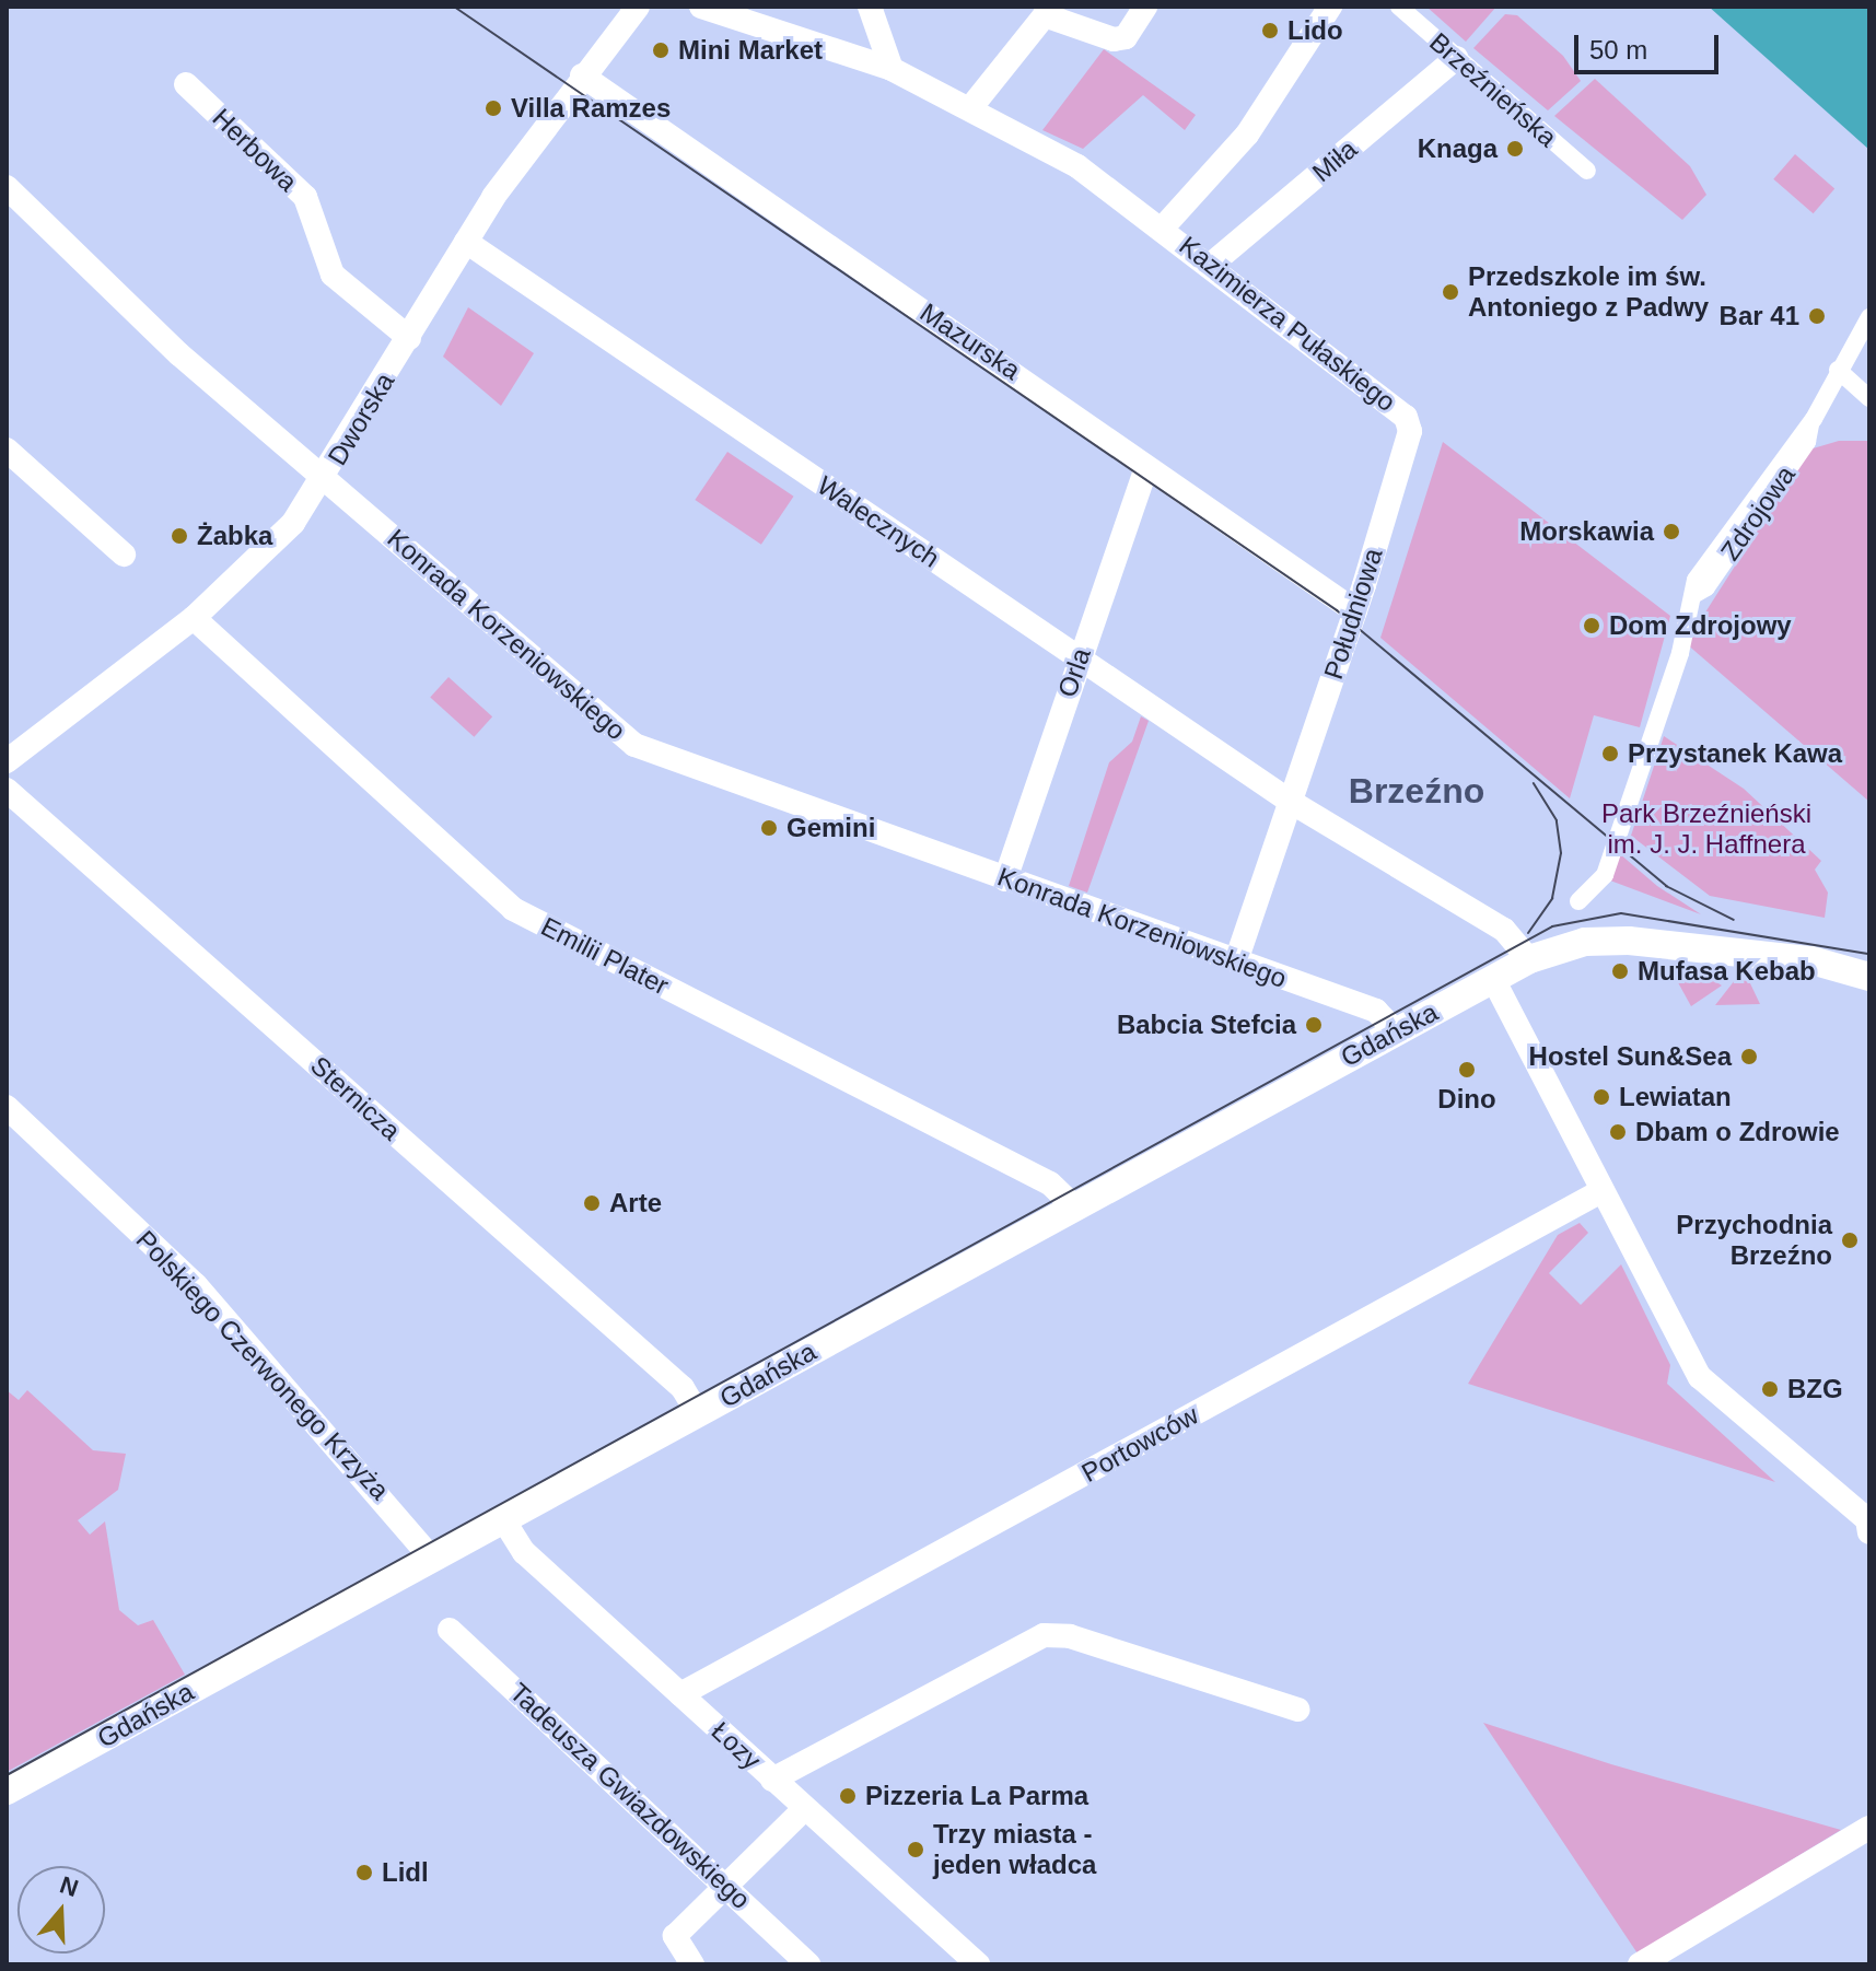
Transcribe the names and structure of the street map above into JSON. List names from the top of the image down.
{
  "streets": {
    "street": [
      "Brzeźnieńska",
      "Herbowa",
      "Miła",
      "Kazimierza Pułaskiego",
      "Mazurska",
      "Dworska",
      "Zdrojowa",
      "Walecznych",
      "Południowa",
      "Konrada Korzeniowskiego",
      "Orla",
      "Emilii Plater",
      "Gdańska",
      "Sternicza",
      "Polskiego Czerwonego Krzyża",
      "Portowców",
      "Łozy",
      "Tadeusza Gwiazdowskiego"
    ]
  },
  "crossings": [
    ["Brzeźnieńska", "Miła"],
    ["Herbowa", "Dworska"],
    ["Miła", "Kazimierza Pułaskiego"],
    ["Kazimierza Pułaskiego", "Południowa"],
    ["Mazurska", "Dworska"],
    ["Mazurska", "Południowa"],
    ["Mazurska", "Orla"],
    ["Dworska", "Walecznych"],
    ["Dworska", "Konrada Korzeniowskiego"],
    ["Dworska", "Emilii Plater"],
    ["Walecznych", "Południowa"],
    ["Walecznych", "Orla"],
    ["Południowa", "Konrada Korzeniowskiego"],
    ["Konrada Korzeniowskiego", "Orla"],
    ["Konrada Korzeniowskiego", "Gdańska"],
    ["Emilii Plater", "Gdańska"],
    ["Gdańska", "Sternicza"],
    ["Gdańska", "Polskiego Czerwonego Krzyża"],
    ["Gdańska", "Łozy"],
    ["Portowców", "Łozy"]
  ],
  "districts": ["Brzeźno"],
  "parks": ["Park Brzeźnieński im. J. J. Haffnera"],
  "places": [
    "Lido",
    "Mini Market",
    "Villa Ramzes",
    "Knaga",
    "Przedszkole im św. Antoniego z Padwy",
    "Bar 41",
    "Morskawia",
    "Żabka",
    "Dom Zdrojowy",
    "Przystanek Kawa",
    "Gemini",
    "Mufasa Kebab",
    "Babcia Stefcia",
    "Hostel Sun&Sea",
    "Dino",
    "Lewiatan",
    "Dbam o Zdrowie",
    "Arte",
    "Przychodnia Brzeźno",
    "BZG",
    "Pizzeria La Parma",
    "Trzy miasta - jeden władca",
    "Lidl"
  ],
  "scale_bar": "50 m",
  "north": "top"
}
